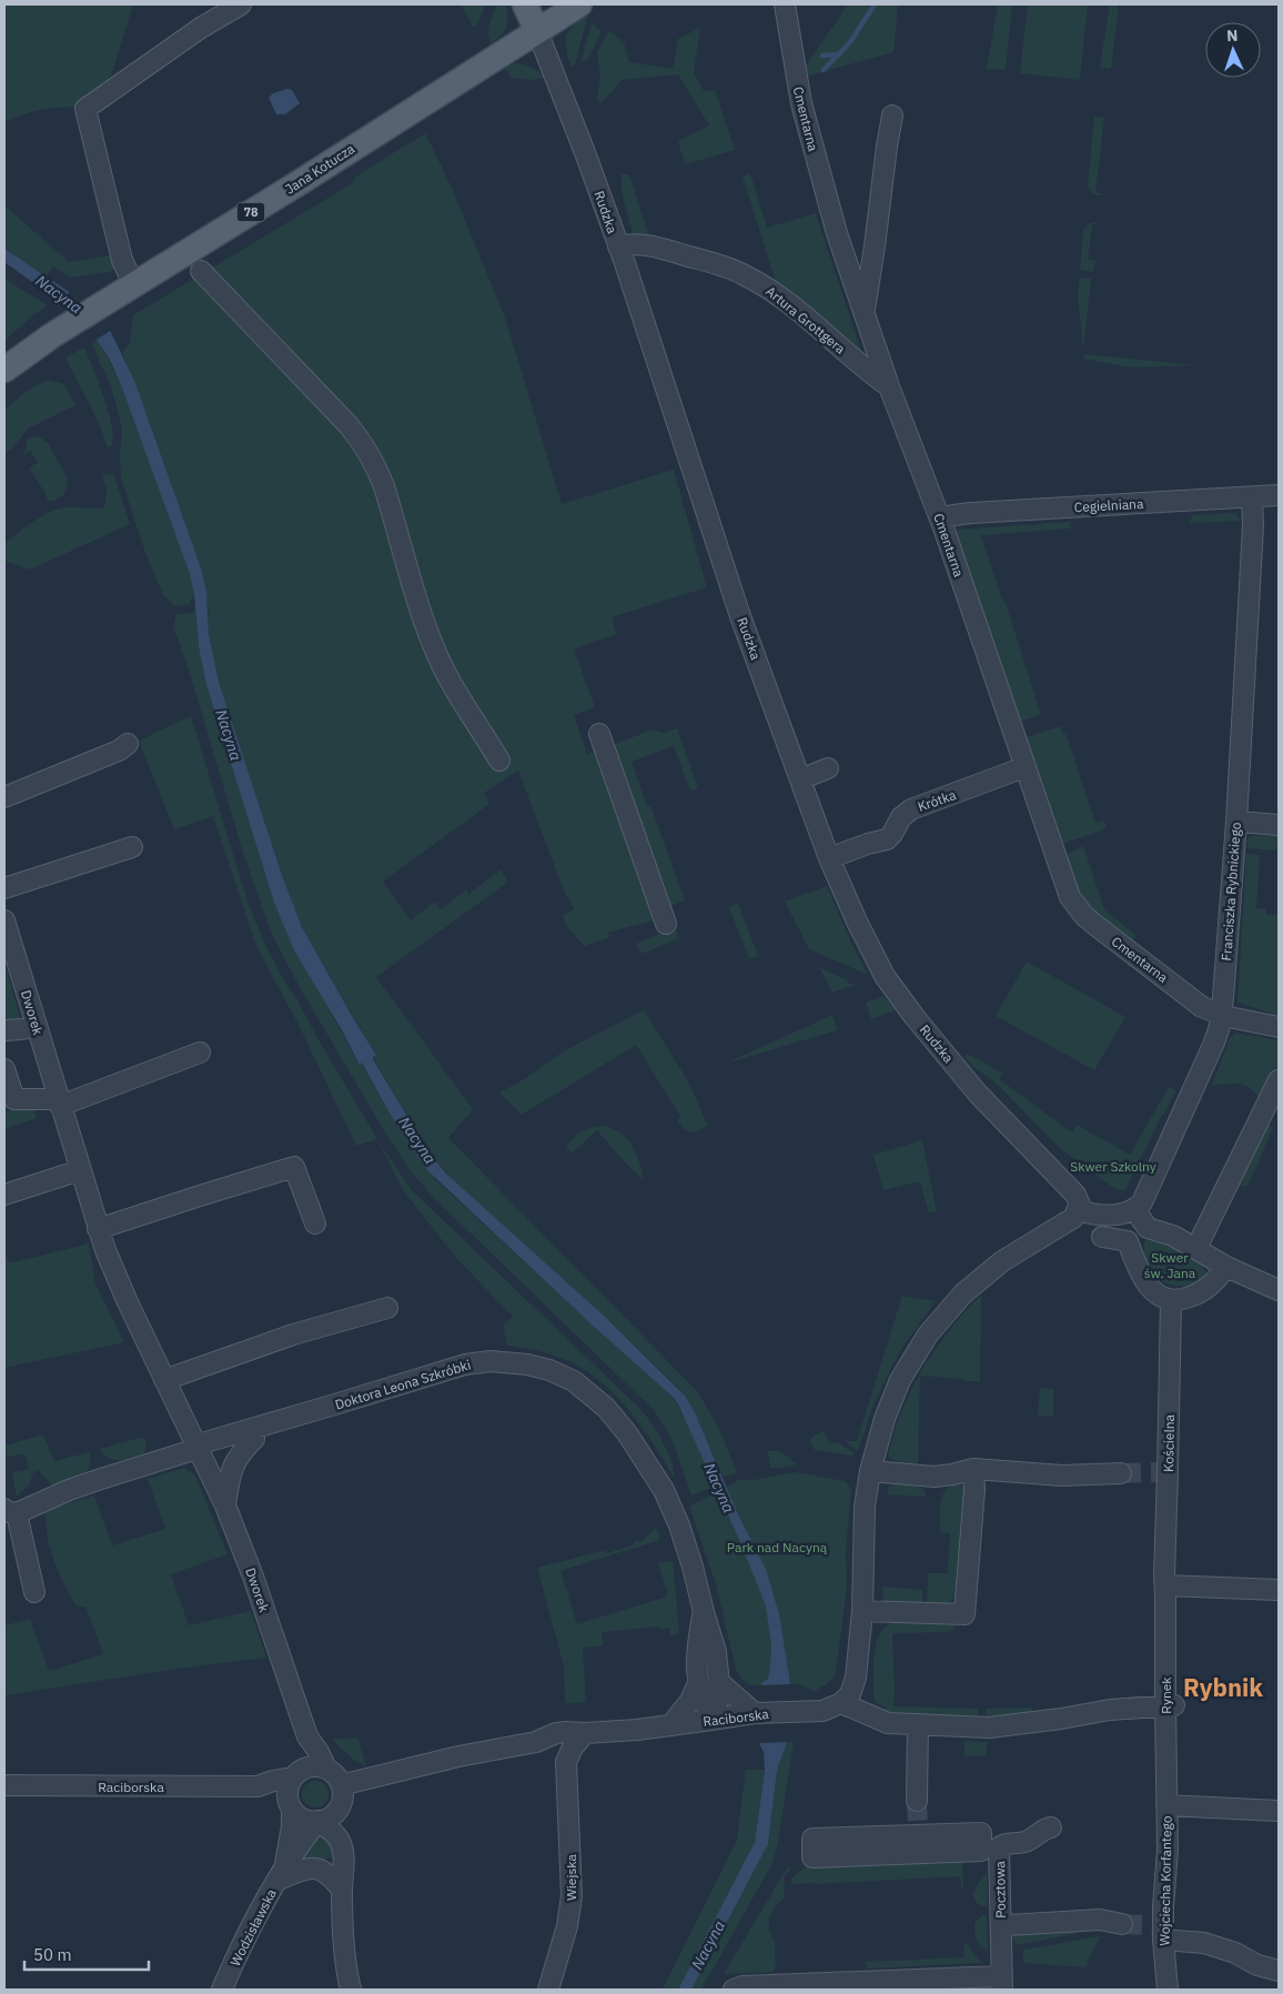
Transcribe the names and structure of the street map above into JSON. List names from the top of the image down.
{
  "streets": {
    "main road": ["Jana Kotucza", "78", "Rudzka"],
    "street": [
      "Cmentarna",
      "Artura Grottgera",
      "Cegielniana",
      "Krótka",
      "Franciszka Rybnickiego",
      "Dworek",
      "Doktora Leona Szkróbki",
      "Kościelna",
      "Rynek",
      "Raciborska",
      "Wiejska",
      "Wojciecha Korfantego",
      "Pocztowa",
      "Wodzisławska"
    ]
  },
  "crossings": [
    ["Cmentarna", "Artura Grottgera"],
    ["Cmentarna", "Cegielniana"],
    ["Cmentarna", "Krótka"],
    ["Cmentarna", "Franciszka Rybnickiego"],
    ["Jana Kotucza", "Rudzka"],
    ["Rudzka", "Artura Grottgera"],
    ["Rudzka", "Krótka"],
    ["Cegielniana", "Franciszka Rybnickiego"],
    ["Dworek", "Doktora Leona Szkróbki"],
    ["Dworek", "Raciborska"],
    ["Dworek", "Wodzisławska"],
    ["Doktora Leona Szkróbki", "Raciborska"],
    ["Kościelna", "Rynek"],
    ["Rynek", "Wojciecha Korfantego"],
    ["Raciborska", "Wodzisławska"]
  ],
  "districts": ["Rybnik"],
  "water": ["Nacyna"],
  "parks": ["Skwer Szkolny", "Skwer św. Jana", "Park nad Nacyną"],
  "scale_bar": "50 m",
  "north": "top"
}
